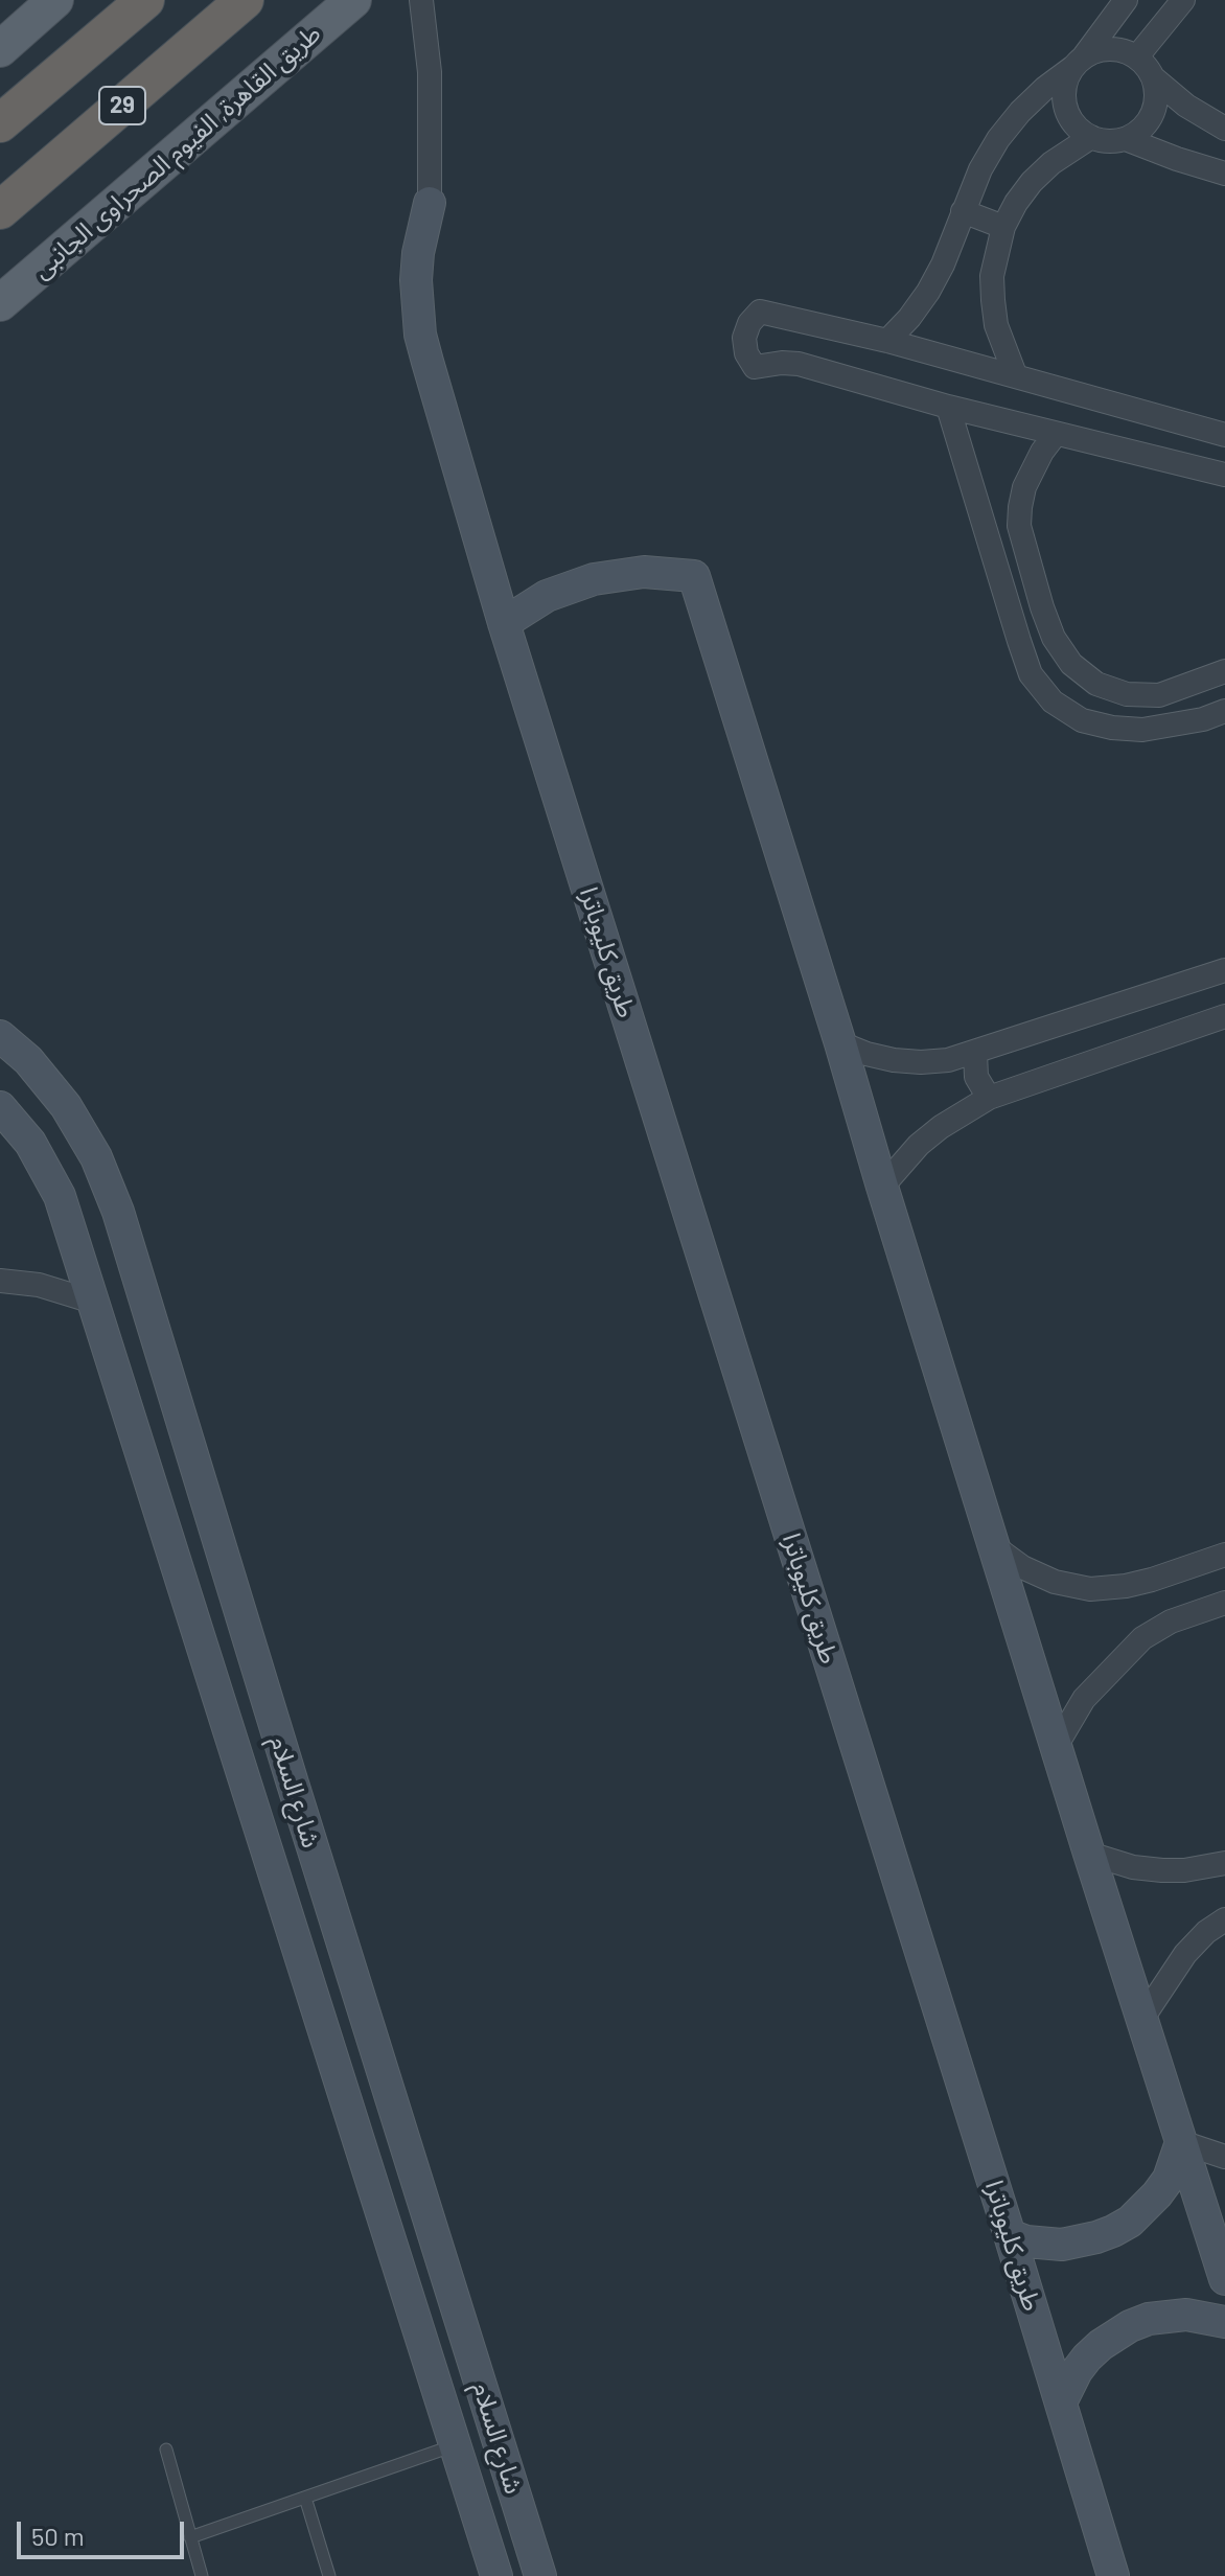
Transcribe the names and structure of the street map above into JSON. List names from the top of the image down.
{
  "streets": {
    "highway": ["29"],
    "main road": ["طريق القاهرة, الفيوم الصحراوى الجانبى", "طريق كليوباترا", "شارع السلام"]
  },
  "scale_bar": "50 m"
}
